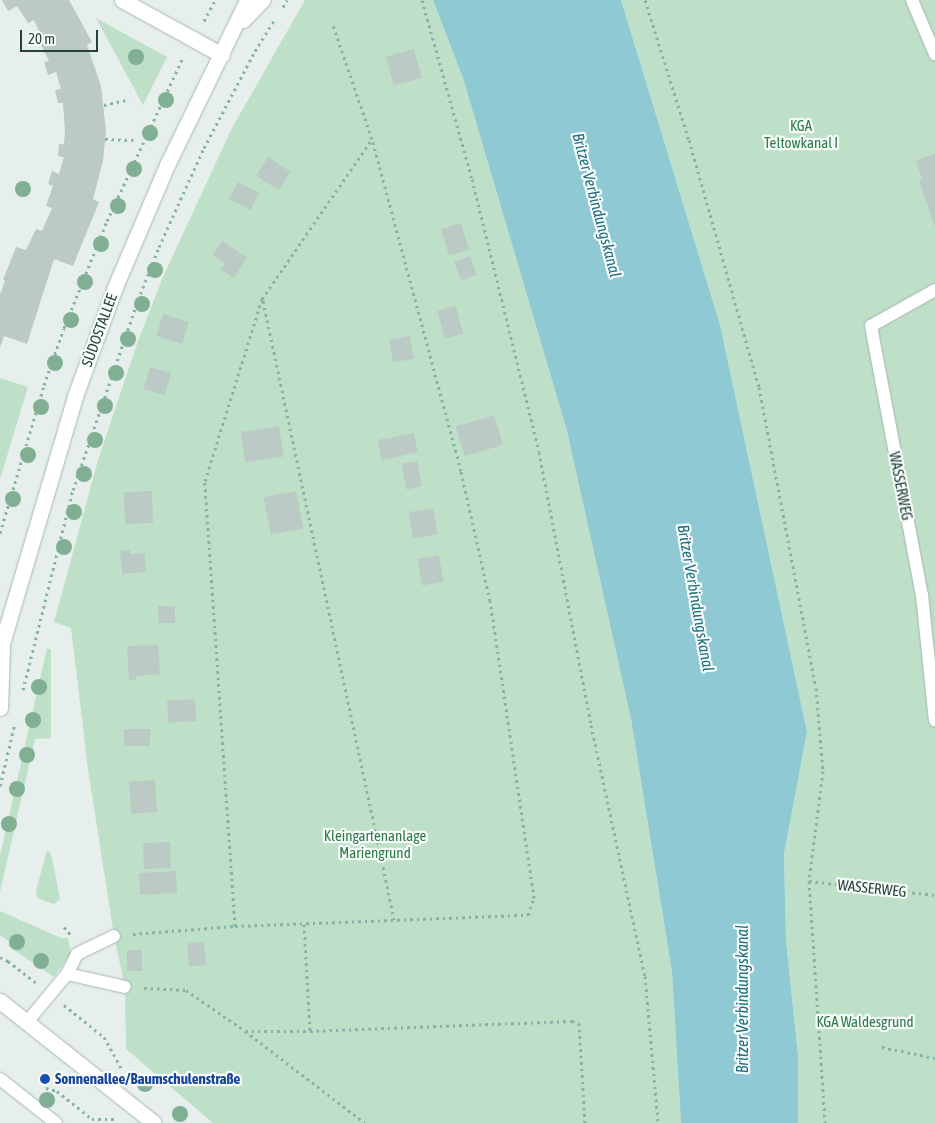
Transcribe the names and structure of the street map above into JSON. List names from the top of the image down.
{
  "streets": {
    "main road": ["SÜDOSTALLEE"],
    "lane": ["WASSERWEG"]
  },
  "water": ["Britzer Verbindungskanal"],
  "parks": ["KGA Teltowkanal I", "Kleingartenanlage Mariengrund", "KGA Waldesgrund"],
  "places": ["Sonnenallee/Baumschulenstraße"],
  "scale_bar": "20 m"
}
